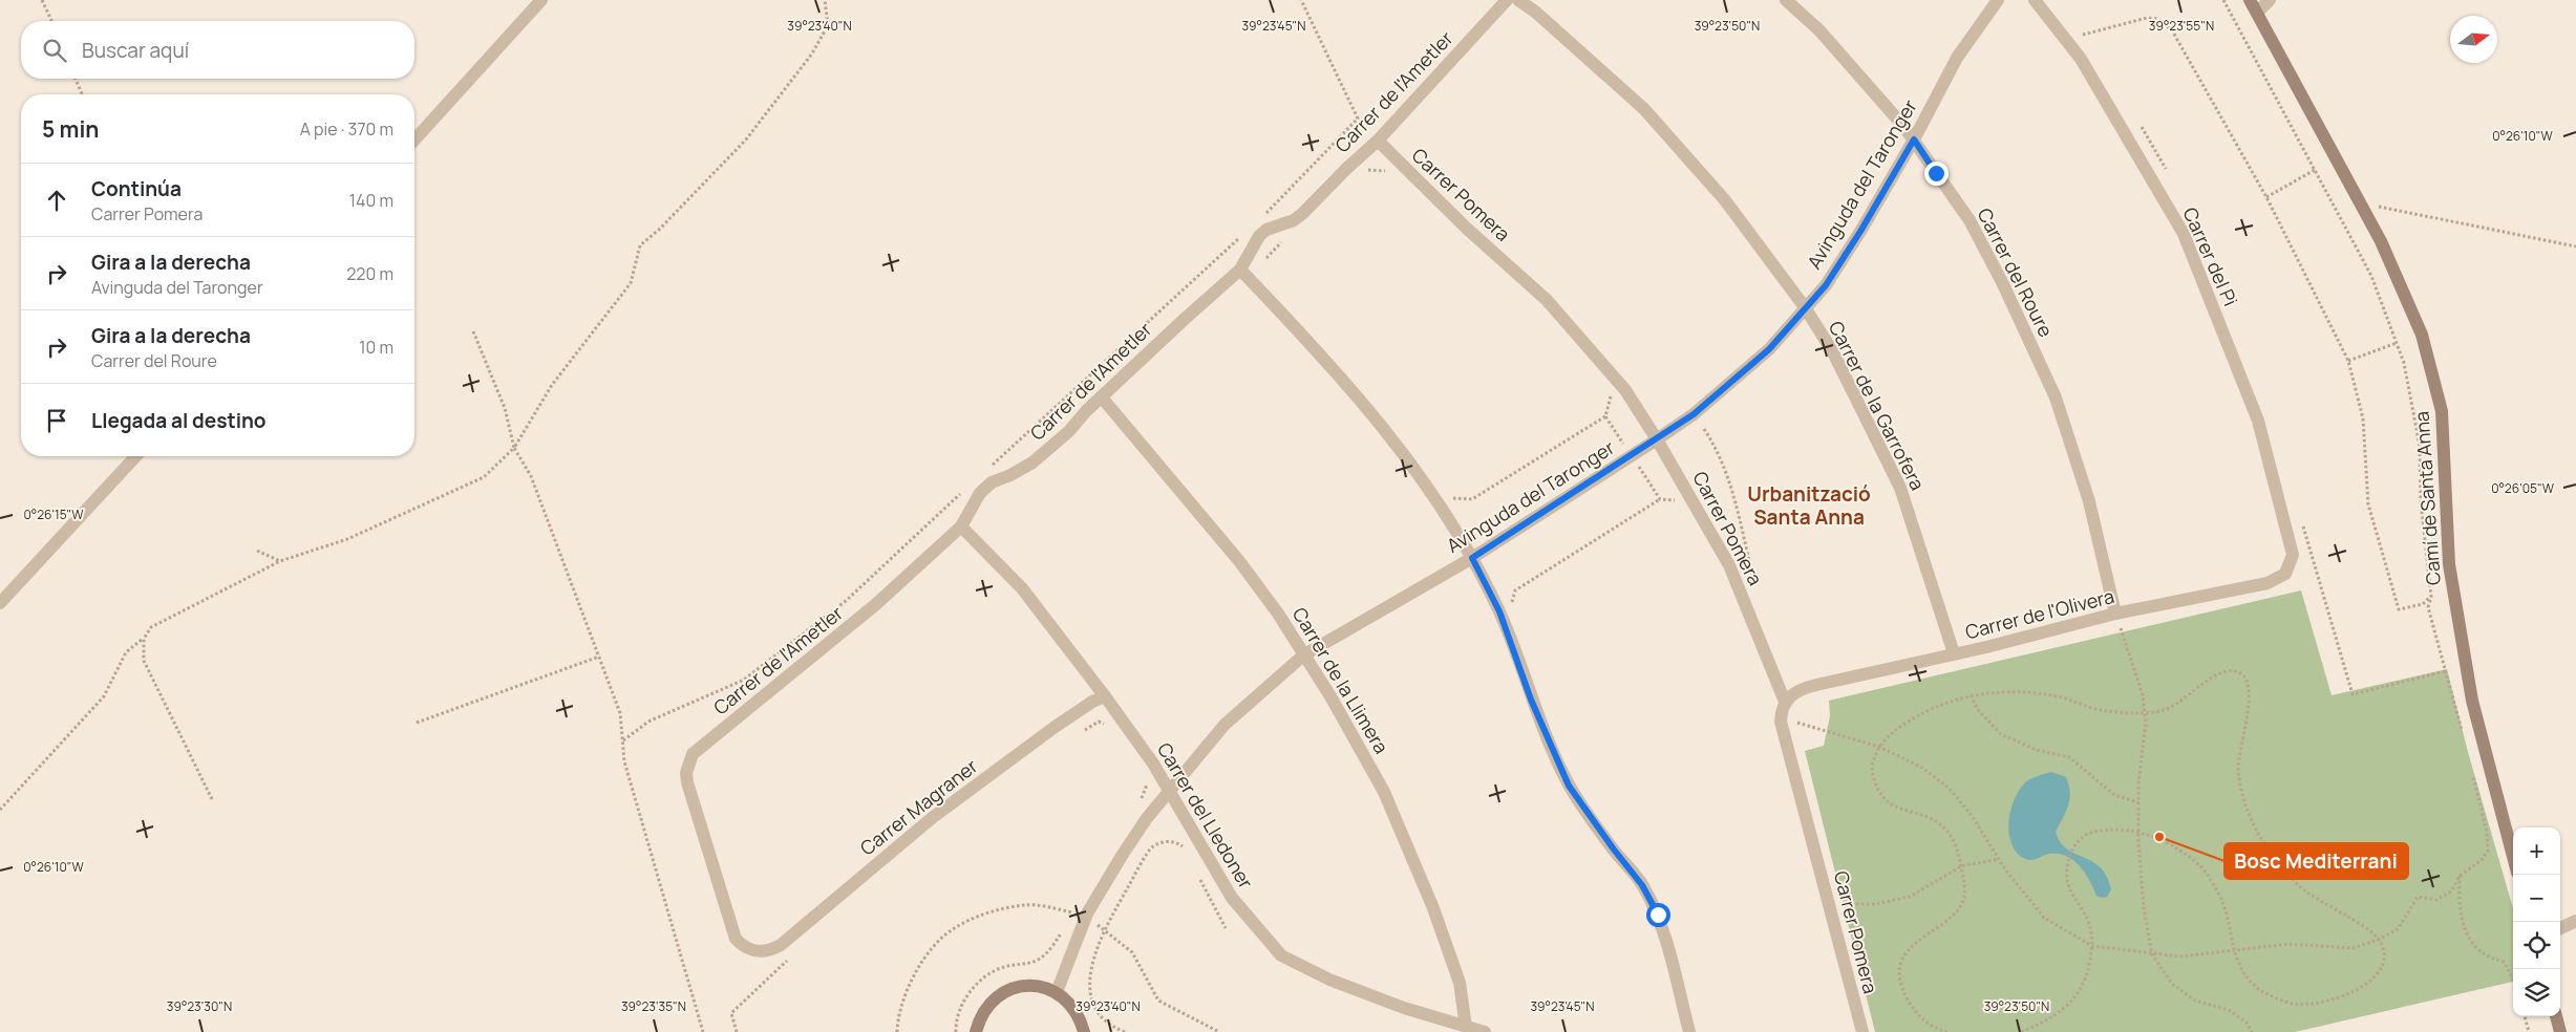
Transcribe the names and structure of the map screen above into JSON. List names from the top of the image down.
{
  "streets": {
    "street": [
      "Carrer de l'Ametler",
      "Avinguda del Taronger",
      "Carrer Pomera",
      "Carrer del Pi",
      "Carrer del Roure",
      "Carrer de la Garrofera",
      "Camí de Santa Anna",
      "Carrer de l'Olivera",
      "Carrer de la Llimera",
      "Carrer Magraner",
      "Carrer del Lledoner"
    ]
  },
  "crossings": [
    ["Carrer de l'Ametler", "Carrer Pomera"],
    ["Carrer de l'Ametler", "Carrer de la Llimera"],
    ["Carrer de l'Ametler", "Carrer Magraner"],
    ["Carrer de l'Ametler", "Carrer del Lledoner"],
    ["Avinguda del Taronger", "Carrer Pomera"],
    ["Avinguda del Taronger", "Carrer del Roure"],
    ["Avinguda del Taronger", "Carrer de la Garrofera"],
    ["Avinguda del Taronger", "Carrer de la Llimera"],
    ["Avinguda del Taronger", "Carrer del Lledoner"],
    ["Carrer Pomera", "Carrer de l'Olivera"],
    ["Carrer del Pi", "Carrer de l'Olivera"],
    ["Carrer del Roure", "Carrer de l'Olivera"],
    ["Carrer de la Garrofera", "Carrer de l'Olivera"],
    ["Carrer de la Llimera", "Carrer del Lledoner"],
    ["Carrer Magraner", "Carrer del Lledoner"]
  ],
  "districts": ["Urbanització Santa Anna"],
  "places": ["Bosc Mediterrani"],
  "north": "right",
  "page": {
    "search": "Buscar aquí",
    "heading": ["5 min", "A pie · 370 m"],
    "list": [
      ["Continúa", "Carrer Pomera", "140 m"],
      ["Gira a la derecha", "Avinguda del Taronger", "220 m"],
      ["Gira a la derecha", "Carrer del Roure", "10 m"],
      "Llegada al destino"
    ],
    "map_buttons": ["+", "−"]
  },
  "coordinates": [
    "39°23'40\"N",
    "39°23'45\"N",
    "39°23'50\"N",
    "39°23'55\"N",
    "0°26'10\"W",
    "0°26'05\"W",
    "0°26'15\"W",
    "39°23'30\"N",
    "39°23'35\"N"
  ]
}
